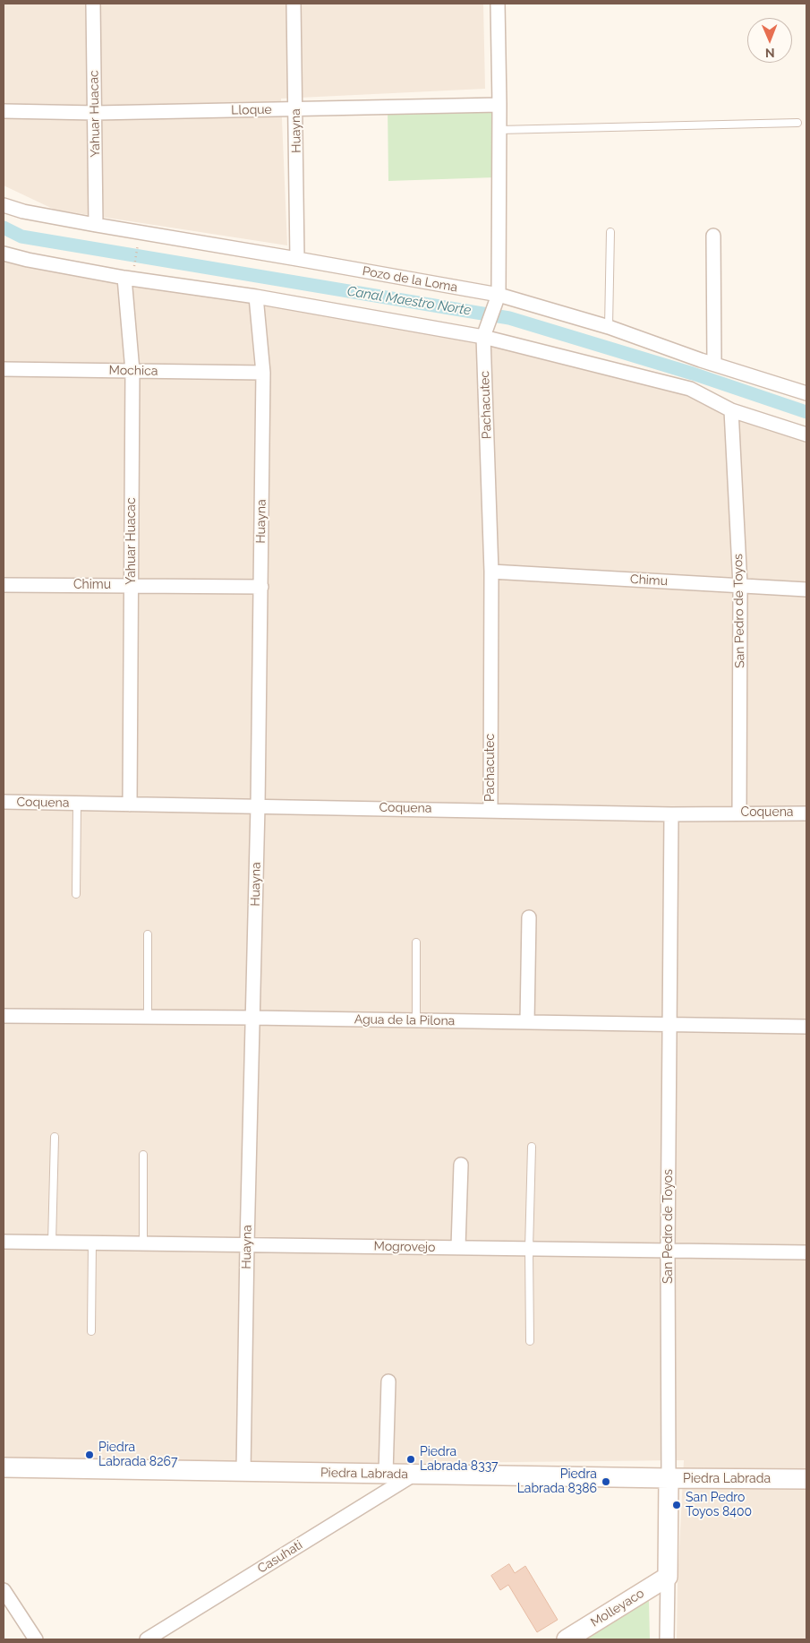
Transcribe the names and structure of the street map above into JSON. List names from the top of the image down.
{
  "streets": {
    "main road": ["San Pedro de Toyos", "Piedra Labrada", "Molleyaco"],
    "street": [
      "Lloque",
      "Yahuar Huacac",
      "Huayna",
      "Pozo de la Loma",
      "Mochica",
      "Pachacutec",
      "Chimu",
      "Coquena",
      "Agua de la Pilona",
      "Mogrovejo",
      "Casuhati"
    ]
  },
  "crossings": [
    ["Lloque", "Yahuar Huacac"],
    ["Lloque", "Huayna"],
    ["Lloque", "Pachacutec"],
    ["Yahuar Huacac", "Pozo de la Loma"],
    ["Yahuar Huacac", "Mochica"],
    ["Yahuar Huacac", "Chimu"],
    ["Yahuar Huacac", "Coquena"],
    ["Huayna", "Pozo de la Loma"],
    ["Huayna", "Mochica"],
    ["Huayna", "Chimu"],
    ["Huayna", "Coquena"],
    ["Huayna", "Agua de la Pilona"],
    ["Huayna", "Mogrovejo"],
    ["Huayna", "Piedra Labrada"],
    ["Pozo de la Loma", "Pachacutec"],
    ["Pachacutec", "Chimu"],
    ["Pachacutec", "Coquena"],
    ["Chimu", "San Pedro de Toyos"],
    ["San Pedro de Toyos", "Coquena"],
    ["San Pedro de Toyos", "Agua de la Pilona"],
    ["San Pedro de Toyos", "Mogrovejo"],
    ["San Pedro de Toyos", "Piedra Labrada"],
    ["San Pedro de Toyos", "Molleyaco"],
    ["Piedra Labrada", "Casuhati"]
  ],
  "water": ["Canal Maestro Norte"],
  "places": [
    "Piedra Labrada 8267",
    "Piedra Labrada 8337",
    "Piedra Labrada 8386",
    "San Pedro Toyos 8400"
  ],
  "north": "bottom"
}
